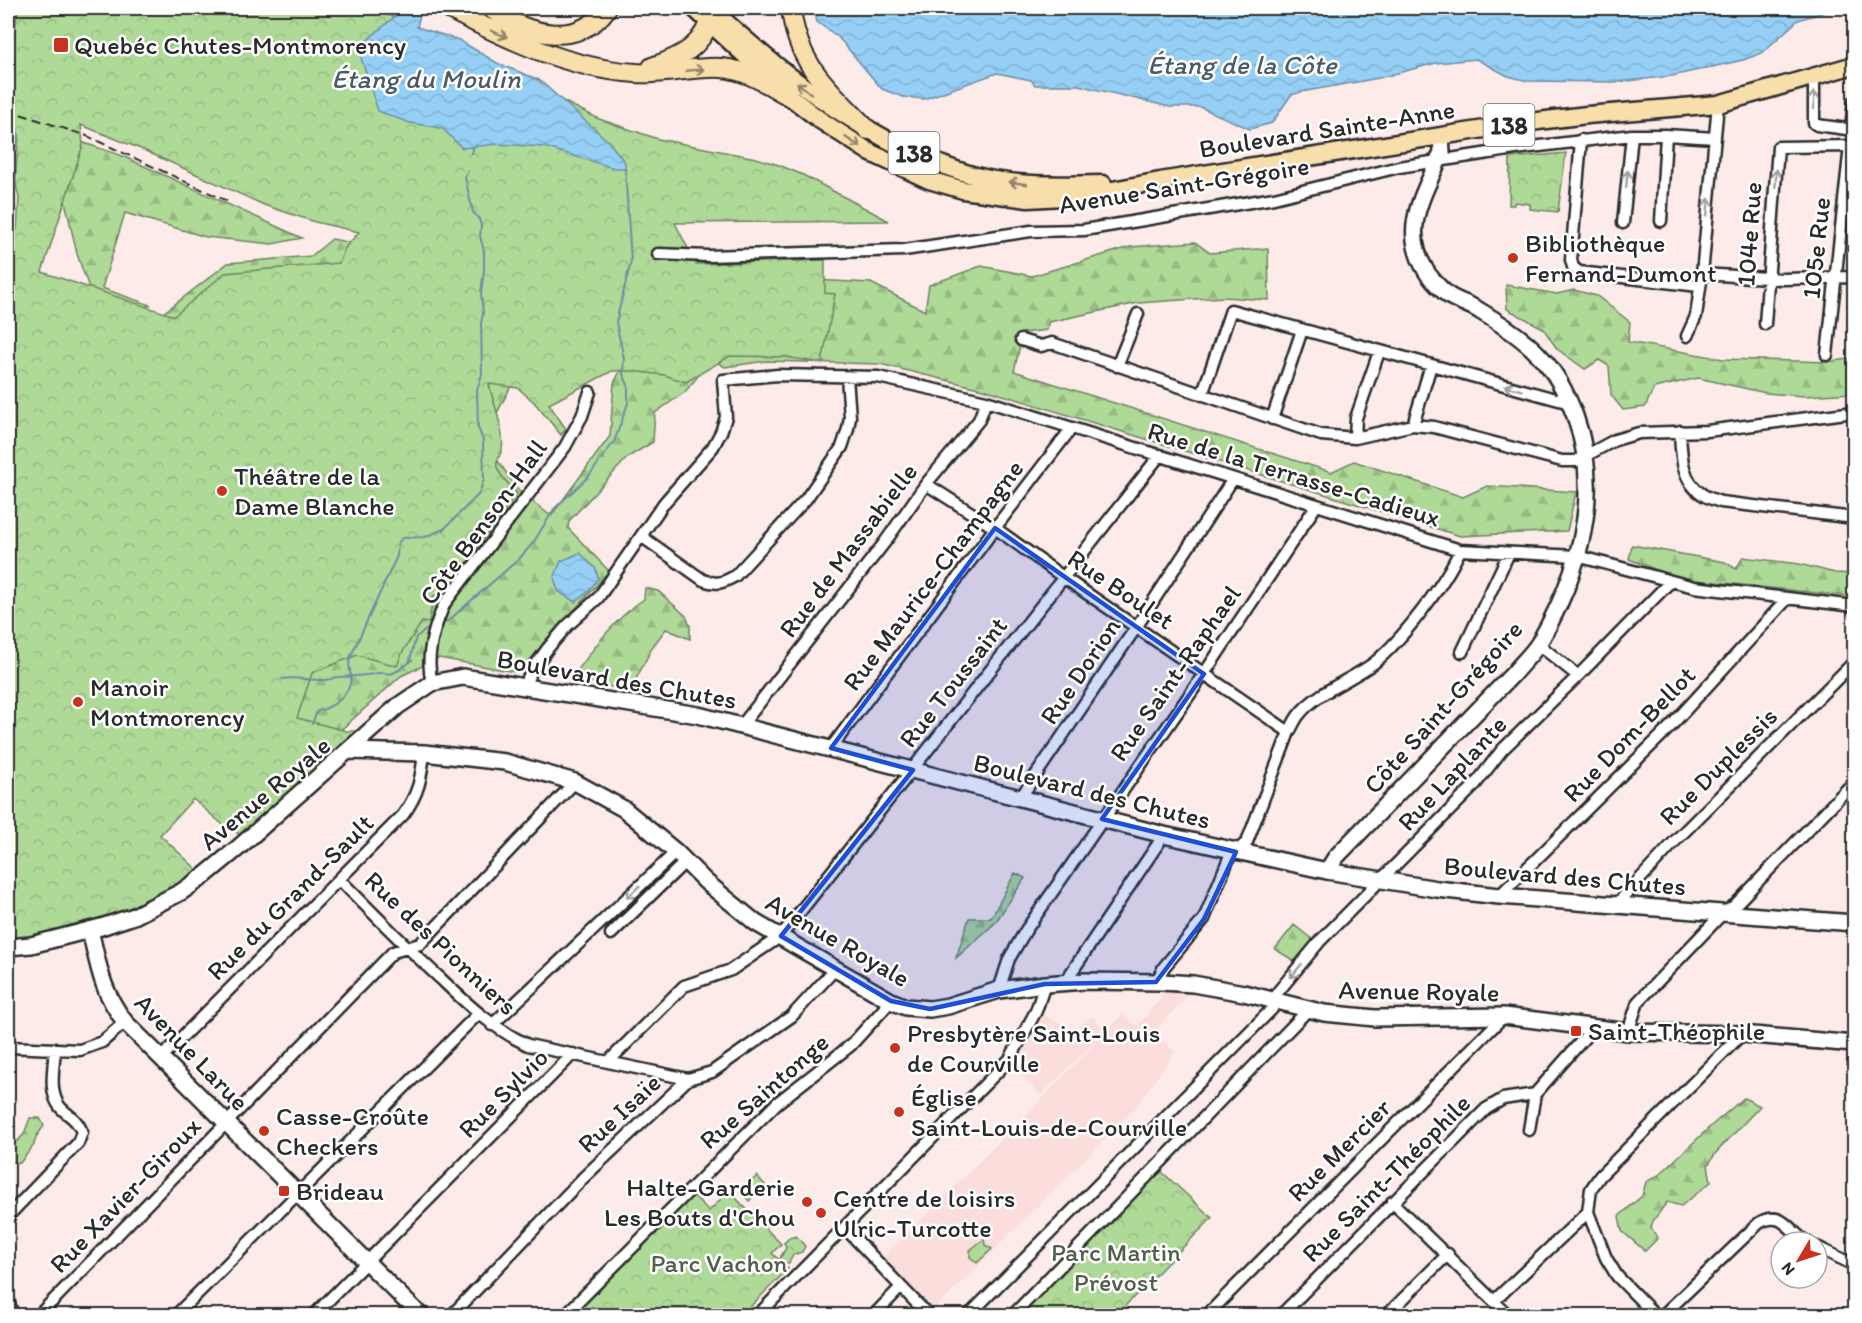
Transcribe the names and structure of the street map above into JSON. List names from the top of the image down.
{
  "streets": {
    "main road": ["138", "Boulevard Sainte-Anne"],
    "street": [
      "Avenue Saint-Grégoire",
      "104e Rue",
      "105e Rue",
      "Rue de la Terrasse-Cadieux",
      "Côte Benson-Hall",
      "Rue de Massabielle",
      "Rue Maurice-Champagne",
      "Rue Boulet",
      "Rue Dorion",
      "Rue Saint-Raphael",
      "Boulevard des Chutes",
      "Rue Toussaint",
      "Côte Saint-Grégoire",
      "Rue Dom-Bellot",
      "Rue Duplessis",
      "Rue Laplante",
      "Avenue Royale",
      "Rue du Grand-Sault",
      "Rue des Pionniers",
      "Avenue Larue",
      "Rue Saintonge",
      "Rue Sylvio",
      "Rue Isaïe",
      "Rue Mercier",
      "Rue Saint-Théophile",
      "Rue Xavier-Giroux"
    ]
  },
  "crossings": [
    ["Boulevard Sainte-Anne", "Côte Saint-Grégoire"],
    ["Avenue Saint-Grégoire", "Côte Saint-Grégoire"],
    ["104e Rue", "105e Rue"],
    ["Rue de la Terrasse-Cadieux", "Rue de Massabielle"],
    ["Rue de la Terrasse-Cadieux", "Rue Maurice-Champagne"],
    ["Rue de la Terrasse-Cadieux", "Rue Dorion"],
    ["Rue de la Terrasse-Cadieux", "Rue Saint-Raphael"],
    ["Rue de la Terrasse-Cadieux", "Rue Toussaint"],
    ["Rue de la Terrasse-Cadieux", "Côte Saint-Grégoire"],
    ["Rue de la Terrasse-Cadieux", "Rue Dom-Bellot"],
    ["Rue de la Terrasse-Cadieux", "Rue Laplante"],
    ["Côte Benson-Hall", "Boulevard des Chutes"],
    ["Rue de Massabielle", "Rue Boulet"],
    ["Rue de Massabielle", "Boulevard des Chutes"],
    ["Rue Maurice-Champagne", "Rue Boulet"],
    ["Rue Maurice-Champagne", "Boulevard des Chutes"],
    ["Rue Boulet", "Rue Dorion"],
    ["Rue Boulet", "Rue Saint-Raphael"],
    ["Rue Boulet", "Rue Toussaint"],
    ["Rue Dorion", "Boulevard des Chutes"],
    ["Rue Saint-Raphael", "Boulevard des Chutes"],
    ["Rue Saint-Raphael", "Avenue Royale"],
    ["Boulevard des Chutes", "Rue Toussaint"],
    ["Boulevard des Chutes", "Côte Saint-Grégoire"],
    ["Boulevard des Chutes", "Rue Dom-Bellot"],
    ["Boulevard des Chutes", "Rue Duplessis"],
    ["Boulevard des Chutes", "Rue Laplante"],
    ["Boulevard des Chutes", "Avenue Royale"],
    ["Rue Toussaint", "Avenue Royale"],
    ["Rue Toussaint", "Rue des Pionniers"],
    ["Rue Laplante", "Avenue Royale"],
    ["Avenue Royale", "Rue du Grand-Sault"],
    ["Avenue Royale", "Avenue Larue"],
    ["Avenue Royale", "Rue Saintonge"],
    ["Avenue Royale", "Rue Isaïe"],
    ["Avenue Royale", "Rue Mercier"],
    ["Avenue Royale", "Rue Xavier-Giroux"],
    ["Rue du Grand-Sault", "Rue des Pionniers"],
    ["Rue du Grand-Sault", "Avenue Larue"],
    ["Rue des Pionniers", "Rue Sylvio"],
    ["Rue des Pionniers", "Rue Isaïe"],
    ["Rue des Pionniers", "Rue Xavier-Giroux"],
    ["Avenue Larue", "Rue Sylvio"],
    ["Avenue Larue", "Rue Xavier-Giroux"]
  ],
  "water": ["Étang de la Côte", "Étang du Moulin"],
  "parks": ["Parc Martin Prévost", "Parc Vachon"],
  "places": {
    "transit": ["Quebéc Chutes-Montmorency", "Saint-Théophile", "Brideau"],
    "other": [
      "Bibliothèque Fernand-Dumont",
      "Théâtre de la Dame Blanche",
      "Manoir Montmorency",
      "Presbytère Saint-Louis de Courville",
      "Église Saint-Louis-de-Courville",
      "Casse-Croûte Checkers",
      "Halte-Garderie Les Bouts d'Chou",
      "Centre de loisirs Ulric-Turcotte"
    ]
  },
  "north": "bottom left"
}
